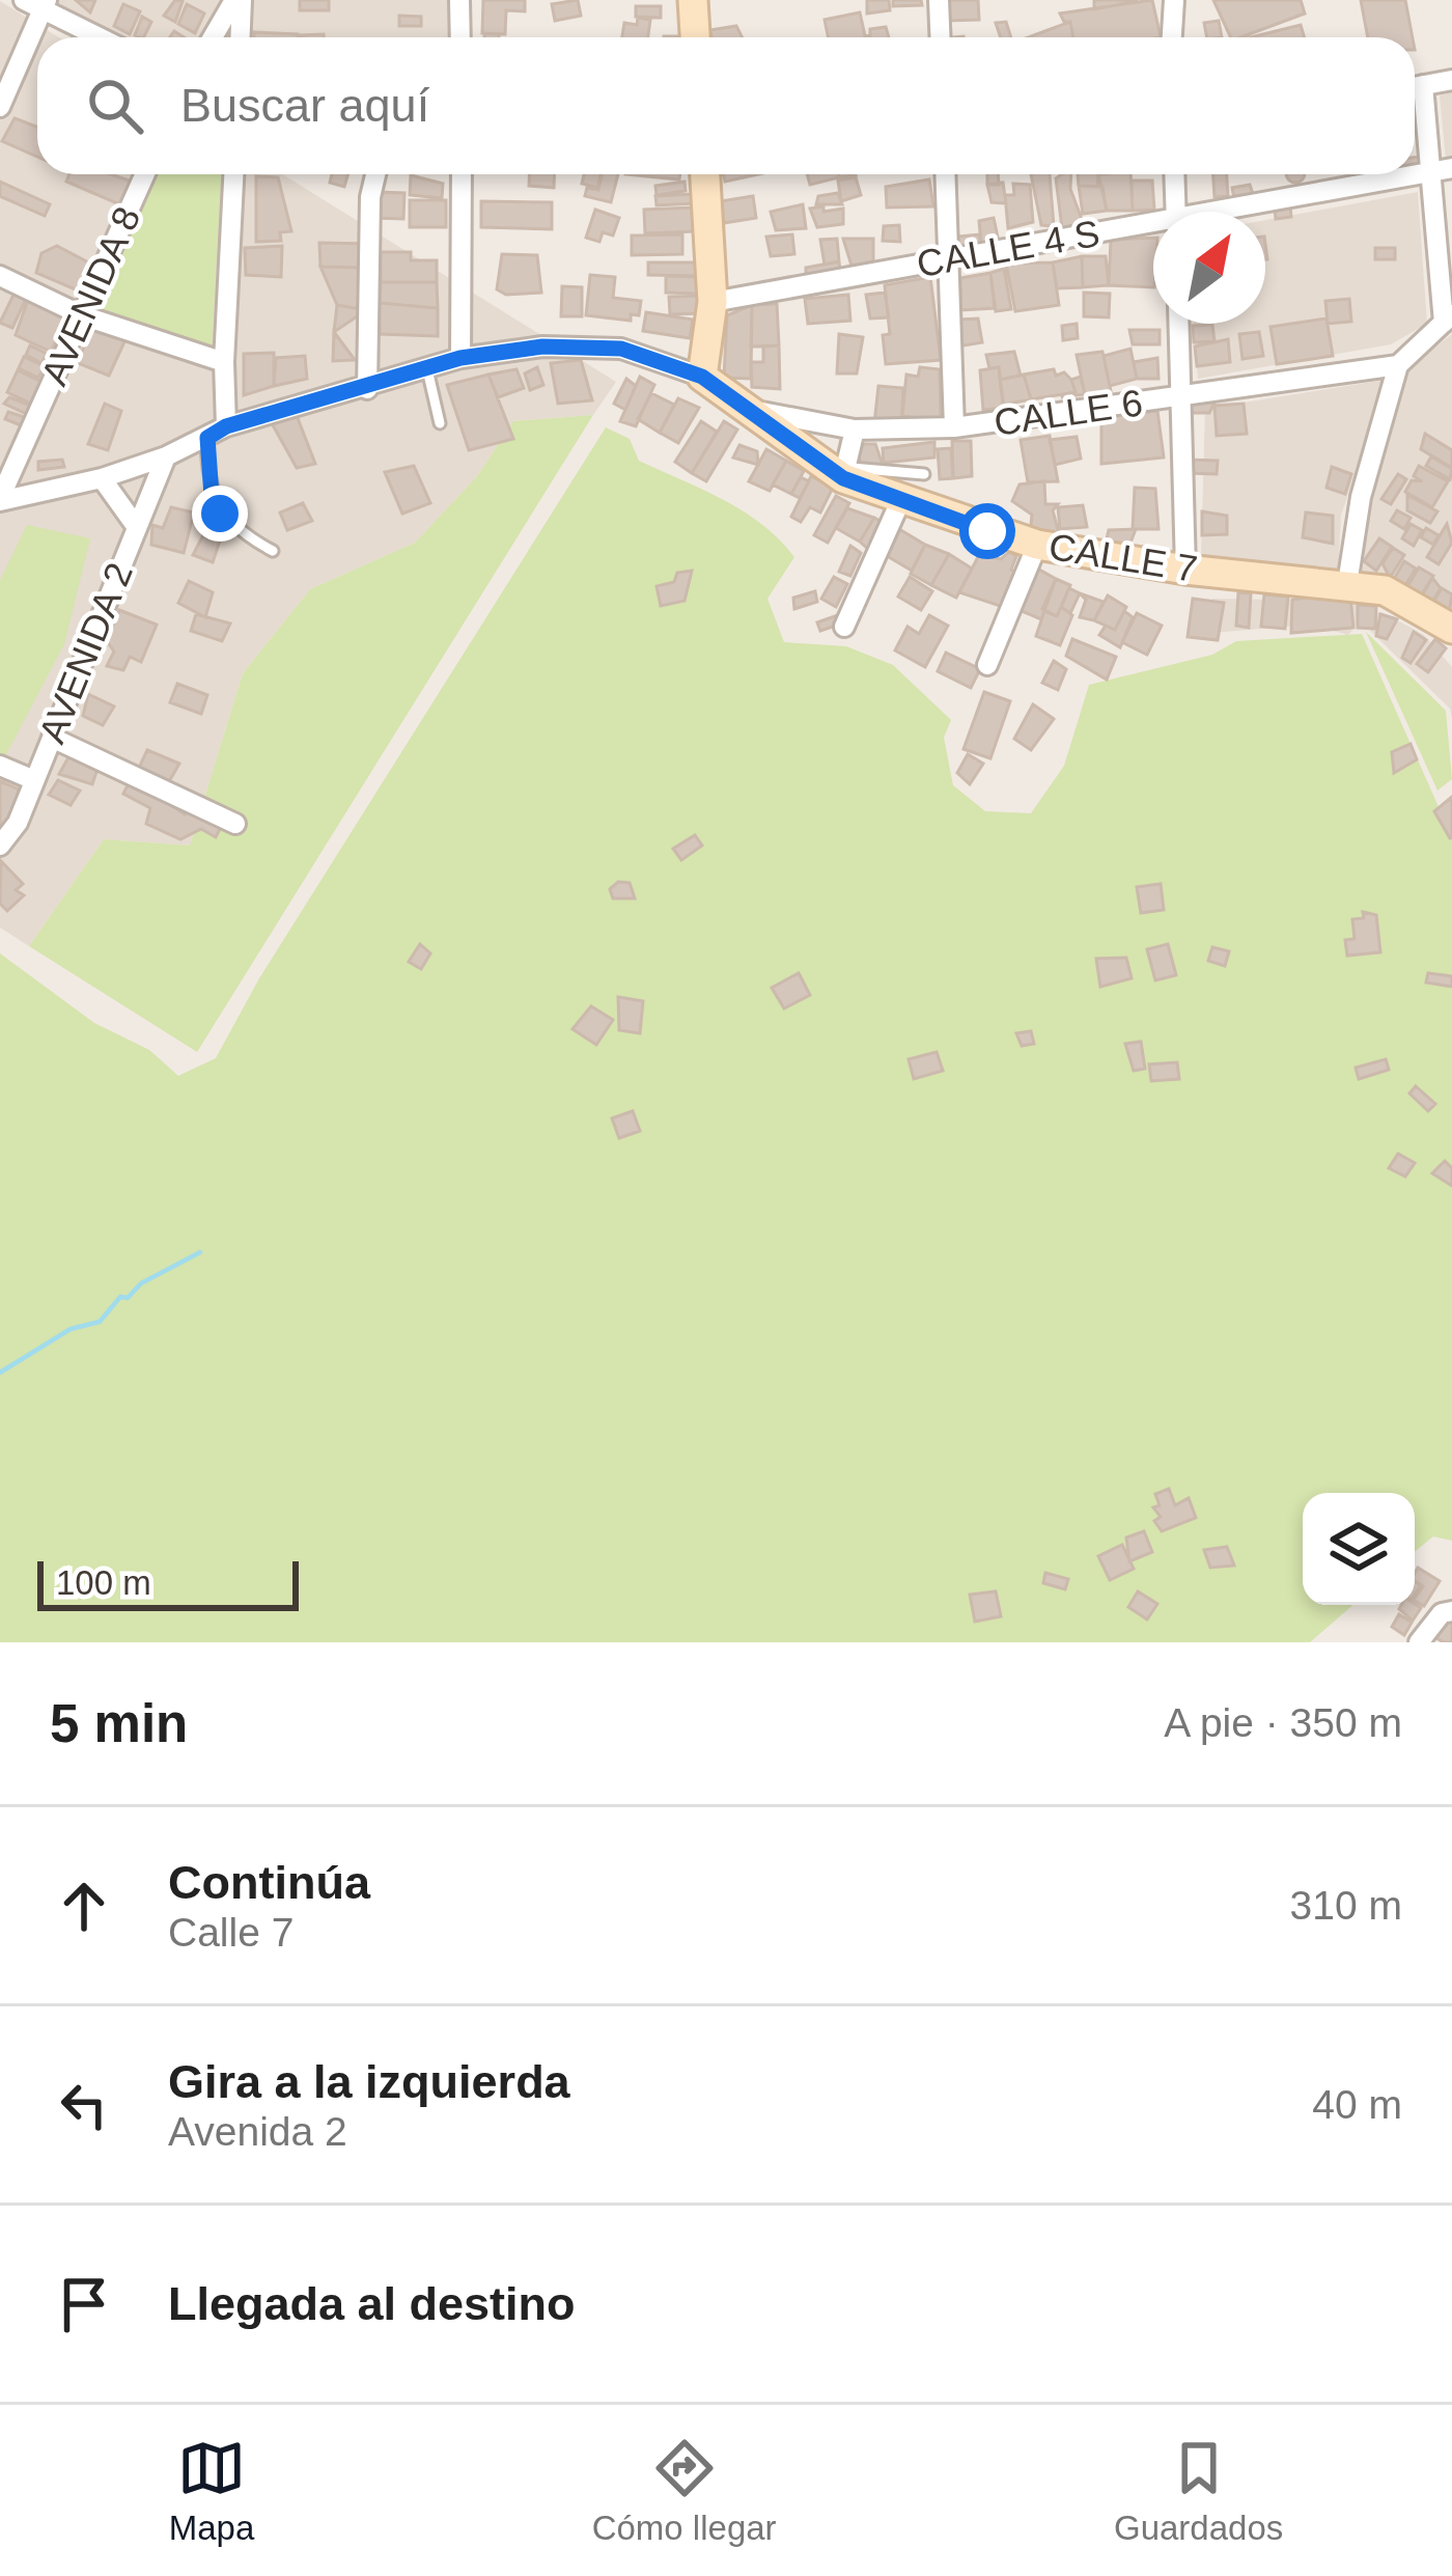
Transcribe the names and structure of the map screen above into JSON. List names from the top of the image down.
{
  "streets": {
    "main road": ["CALLE 7"],
    "street": [
      "CALLE 4 S",
      "AVENIDA 8",
      "CALLE 6",
      "AVENIDA 2"
    ]
  },
  "crossings": [
    ["AVENIDA 8", "CALLE 7"],
    ["CALLE 6", "CALLE 7"],
    ["CALLE 7", "AVENIDA 2"]
  ],
  "scale_bar": "100 m",
  "north": "top right",
  "page": {
    "search": "Buscar aquí",
    "scale": "100 m",
    "heading": ["5 min", "A pie · 350 m"],
    "list": [
      ["Continúa", "Calle 7", "310 m"],
      ["Gira a la izquierda", "Avenida 2", "40 m"],
      "Llegada al destino"
    ],
    "nav": ["Mapa", "Cómo llegar", "Guardados"]
  }
}
